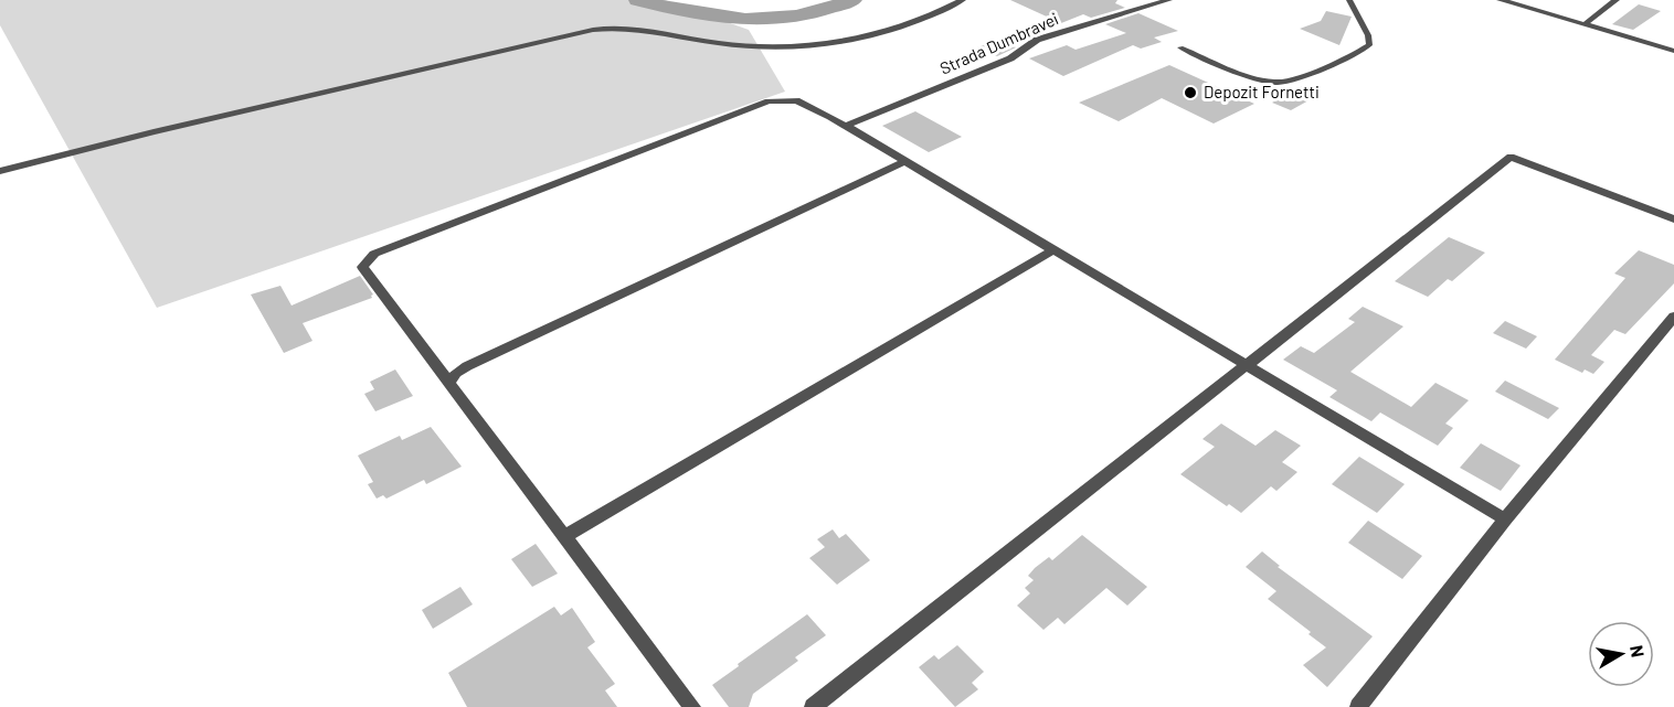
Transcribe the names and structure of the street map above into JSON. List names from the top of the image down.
{
  "streets": {
    "street": ["Strada Dumbravei"]
  },
  "places": ["Depozit Fornetti"],
  "north": "right"
}
